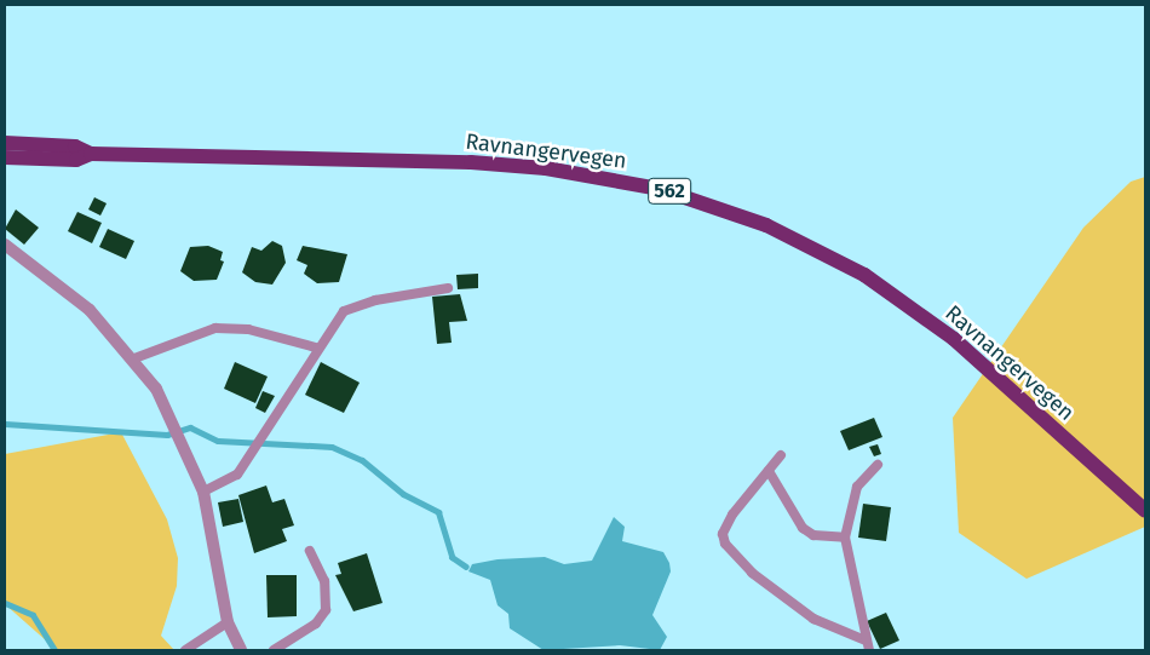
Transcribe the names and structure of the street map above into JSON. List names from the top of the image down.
{
  "streets": {
    "main road": ["Ravnangervegen", "562"]
  }
}
